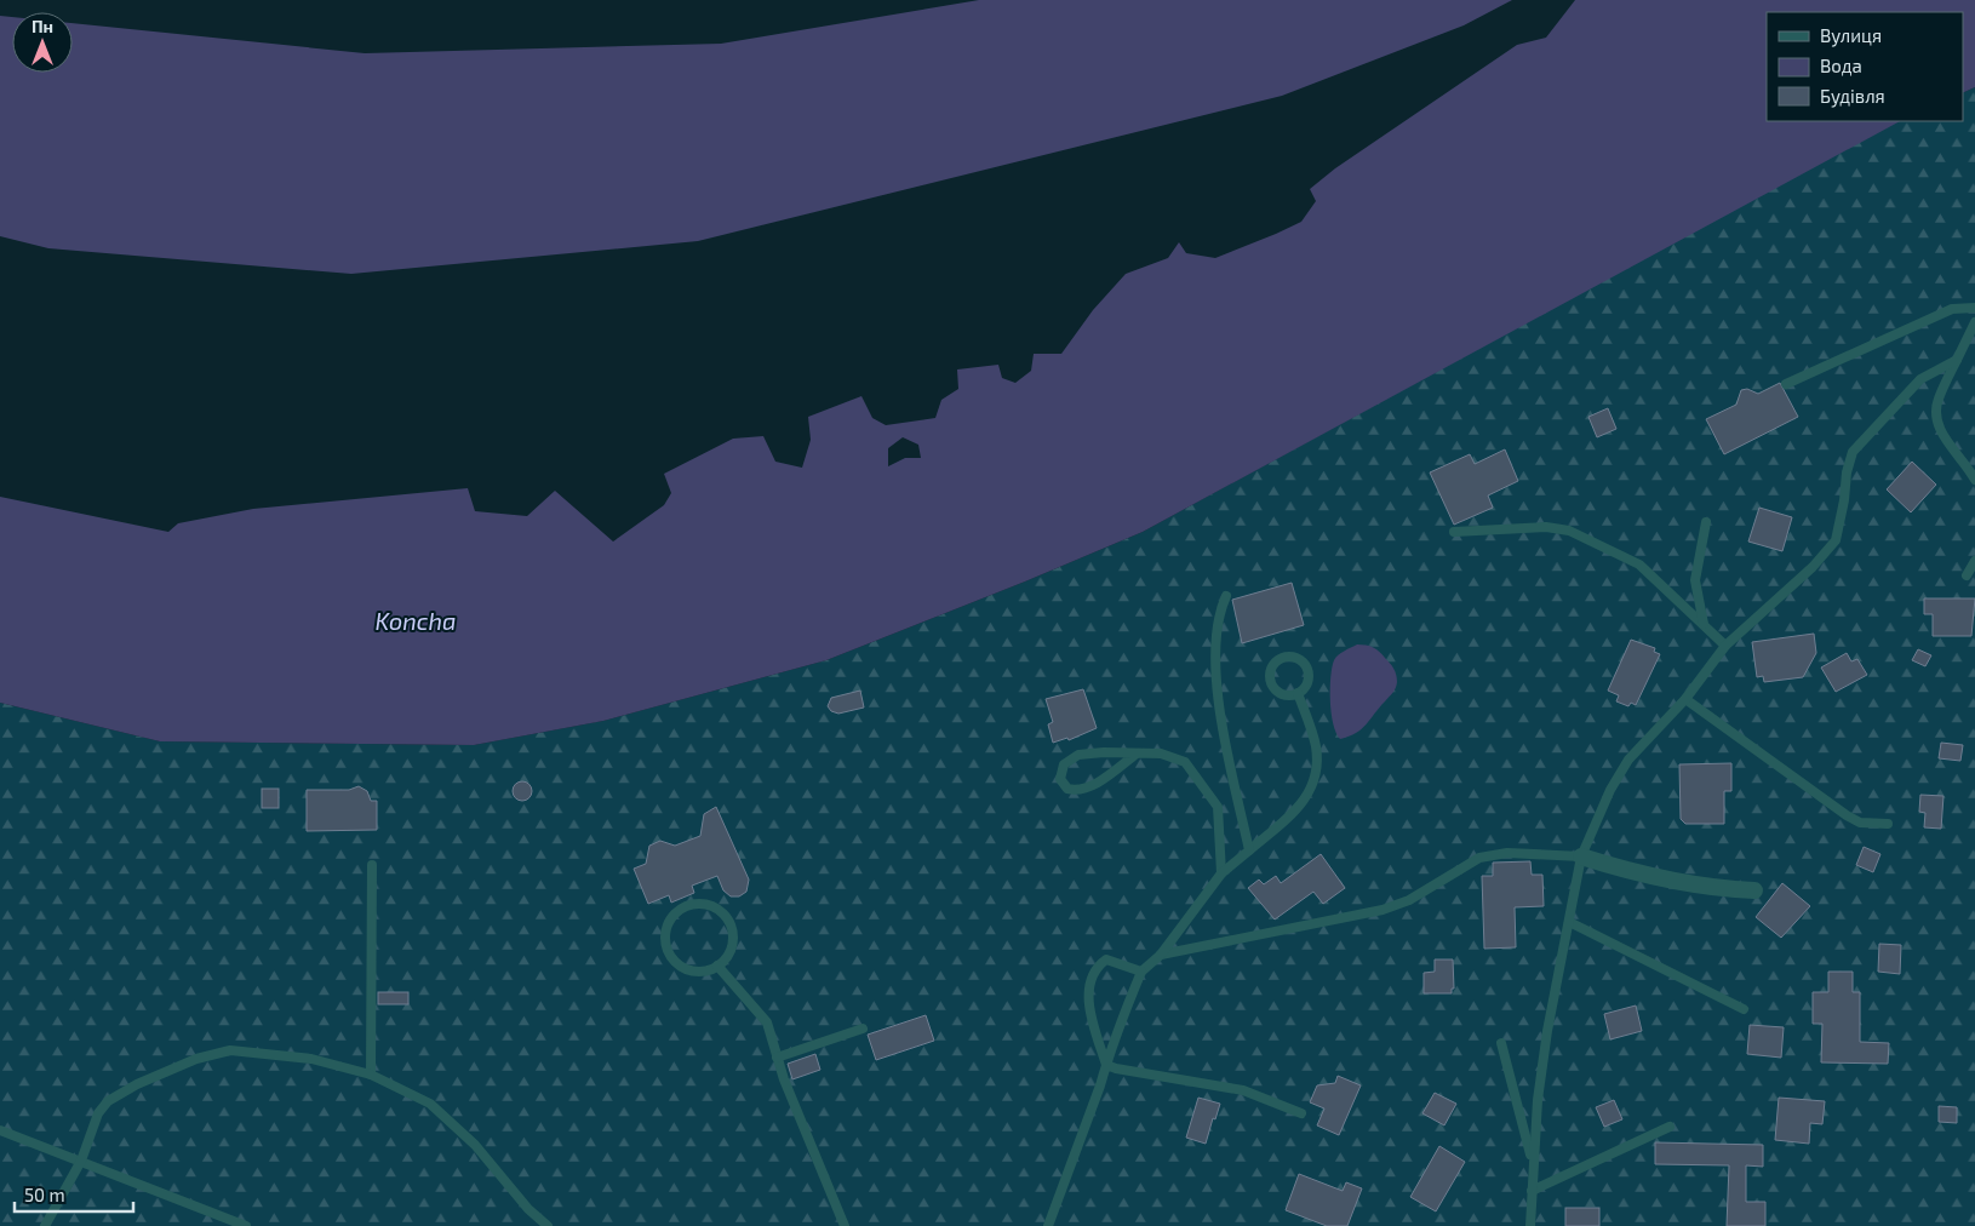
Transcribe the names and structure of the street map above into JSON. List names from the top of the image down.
{
  "water": ["Koncha"],
  "legend": ["Вулиця", "Вода", "Будівля"],
  "scale_bar": "50 m",
  "north": "top"
}
